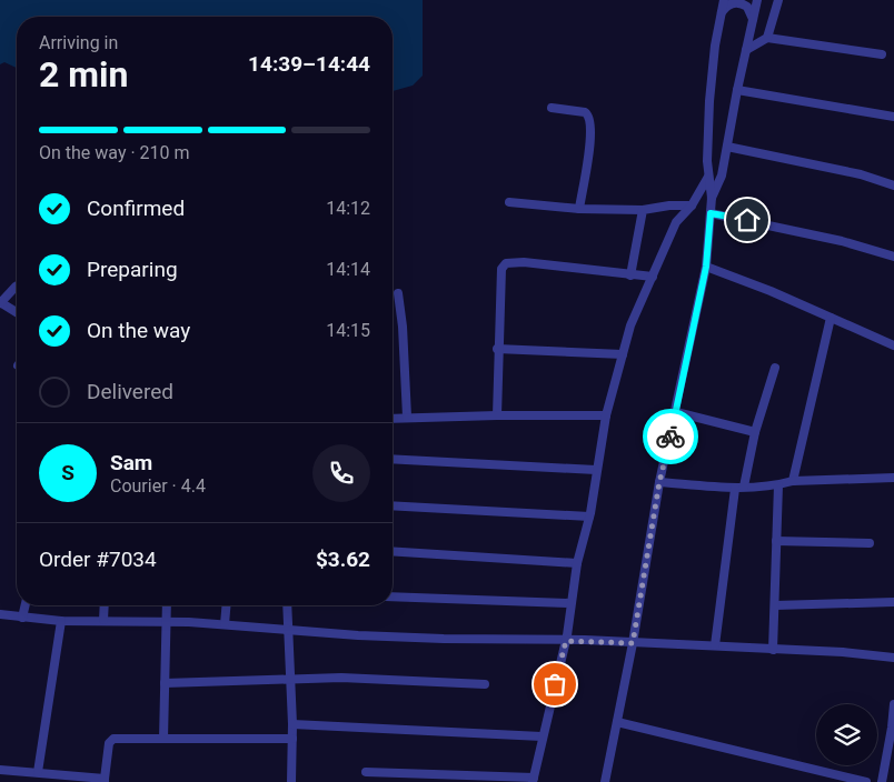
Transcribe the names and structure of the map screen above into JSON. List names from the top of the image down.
{
  "page": {
    "heading": ["2 min", "Arriving in", "14:39–14:44"],
    "panel": [
      "Sam",
      "Courier · 4.4",
      "Order #7034",
      "$3.62"
    ],
    "bar": "On the way · 210 m",
    "list": [
      ["Confirmed", "14:12"],
      ["Preparing", "14:14"],
      ["On the way", "14:15"],
      "Delivered"
    ],
    "round": "S"
  }
}
